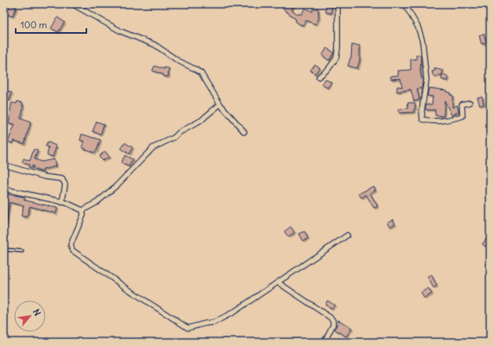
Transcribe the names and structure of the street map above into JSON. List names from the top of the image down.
{
  "scale_bar": "100 m",
  "north": "top right"
}
